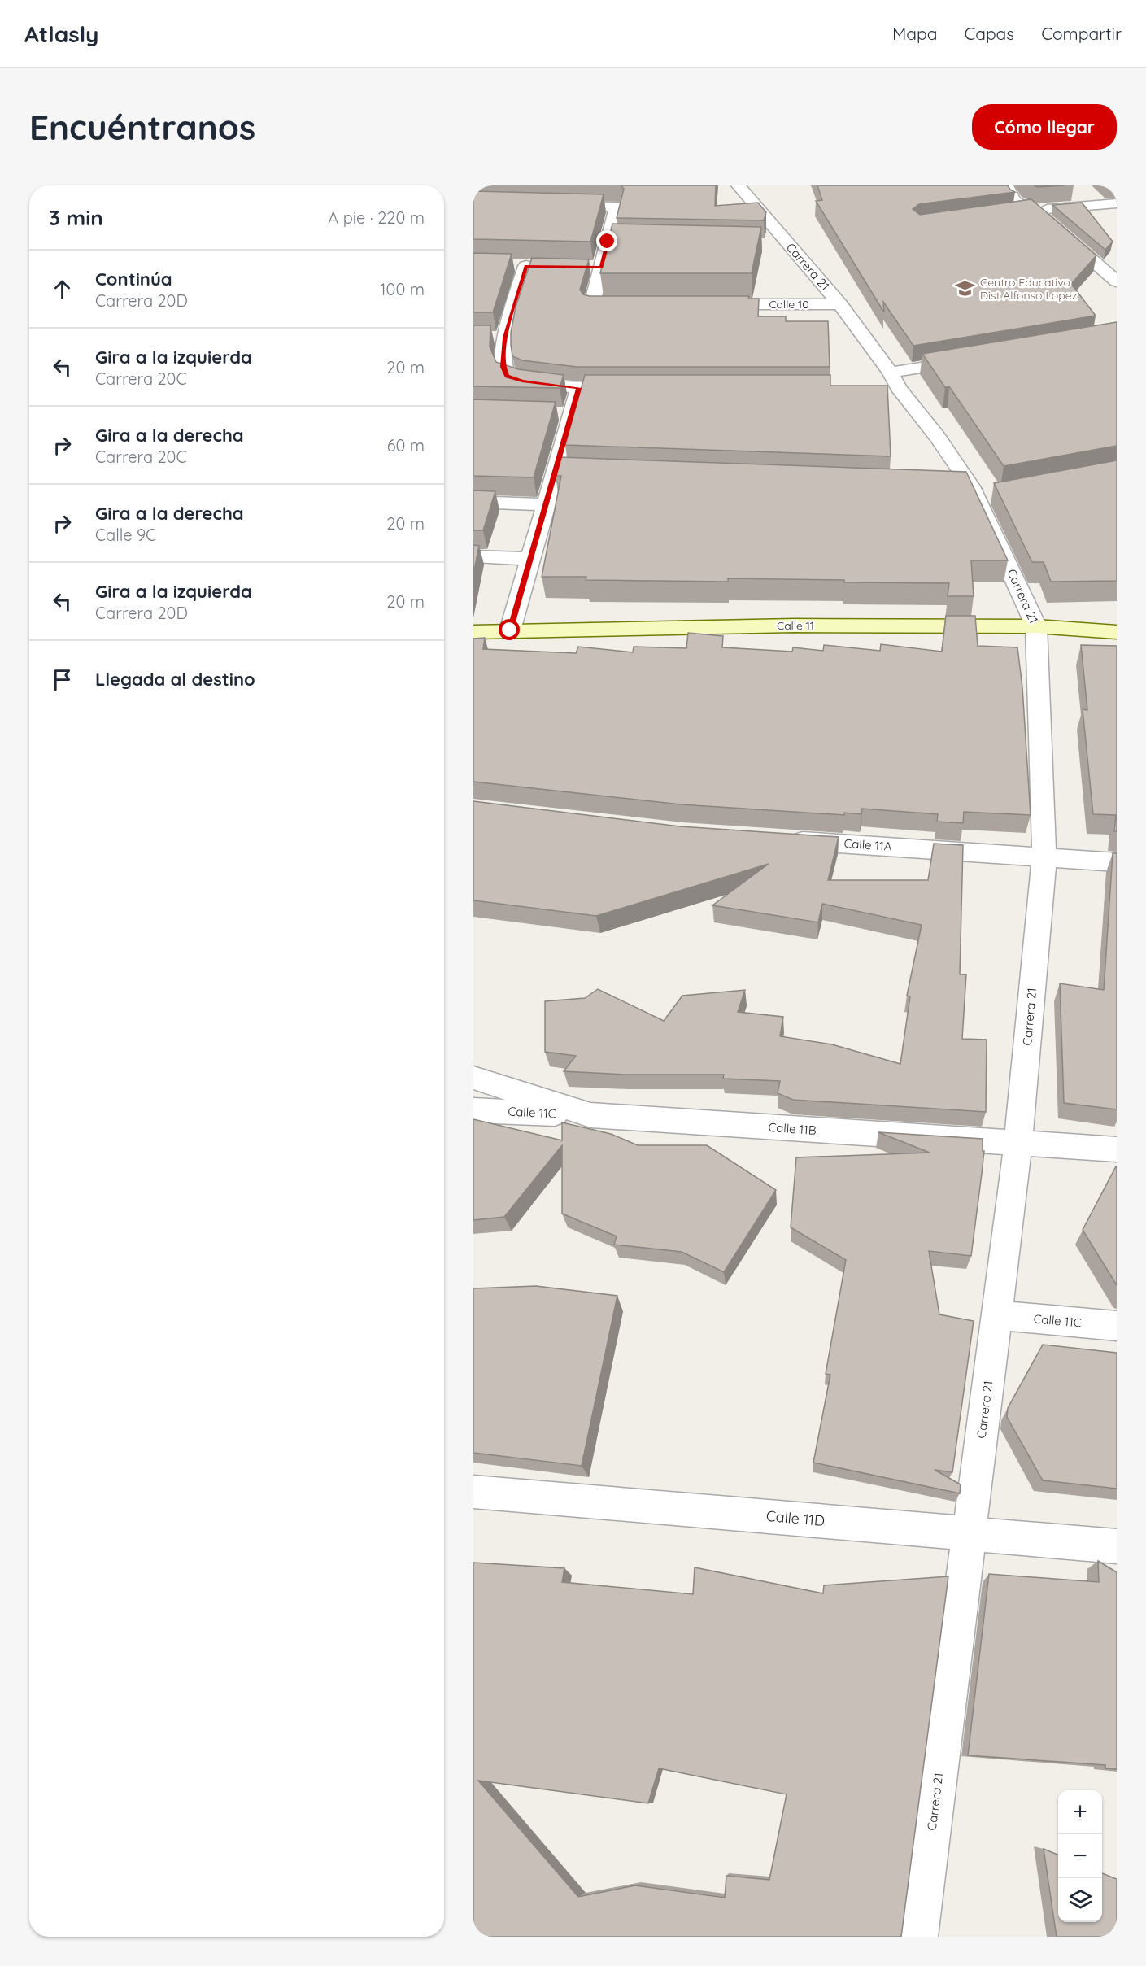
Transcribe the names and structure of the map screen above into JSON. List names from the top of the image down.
{
  "streets": {
    "street": [
      "Carrera 21",
      "Calle 10",
      "Calle 11",
      "Calle 11A",
      "Calle 11C",
      "Calle 11B",
      "Calle 11D"
    ]
  },
  "crossings": [
    ["Carrera 21", "Calle 10"],
    ["Carrera 21", "Calle 11"],
    ["Carrera 21", "Calle 11A"],
    ["Carrera 21", "Calle 11C"],
    ["Carrera 21", "Calle 11B"],
    ["Carrera 21", "Calle 11D"],
    ["Calle 11C", "Calle 11B"]
  ],
  "places": {
    "school or university": ["Centro Educativo Dist Alfonso Lopez"]
  },
  "page": {
    "header": "Atlasly",
    "nav": ["Mapa", "Capas", "Compartir"],
    "buttons": "Cómo llegar",
    "title": "Encuéntranos",
    "heading": ["3 min", "A pie · 220 m"],
    "list": [
      ["Continúa", "Carrera 20D", "100 m"],
      ["Gira a la izquierda", "Carrera 20C", "20 m"],
      ["Gira a la derecha", "Carrera 20C", "60 m"],
      ["Gira a la derecha", "Calle 9C", "20 m"],
      ["Gira a la izquierda", "Carrera 20D", "20 m"],
      "Llegada al destino"
    ],
    "map_buttons": ["+", "−"]
  }
}
